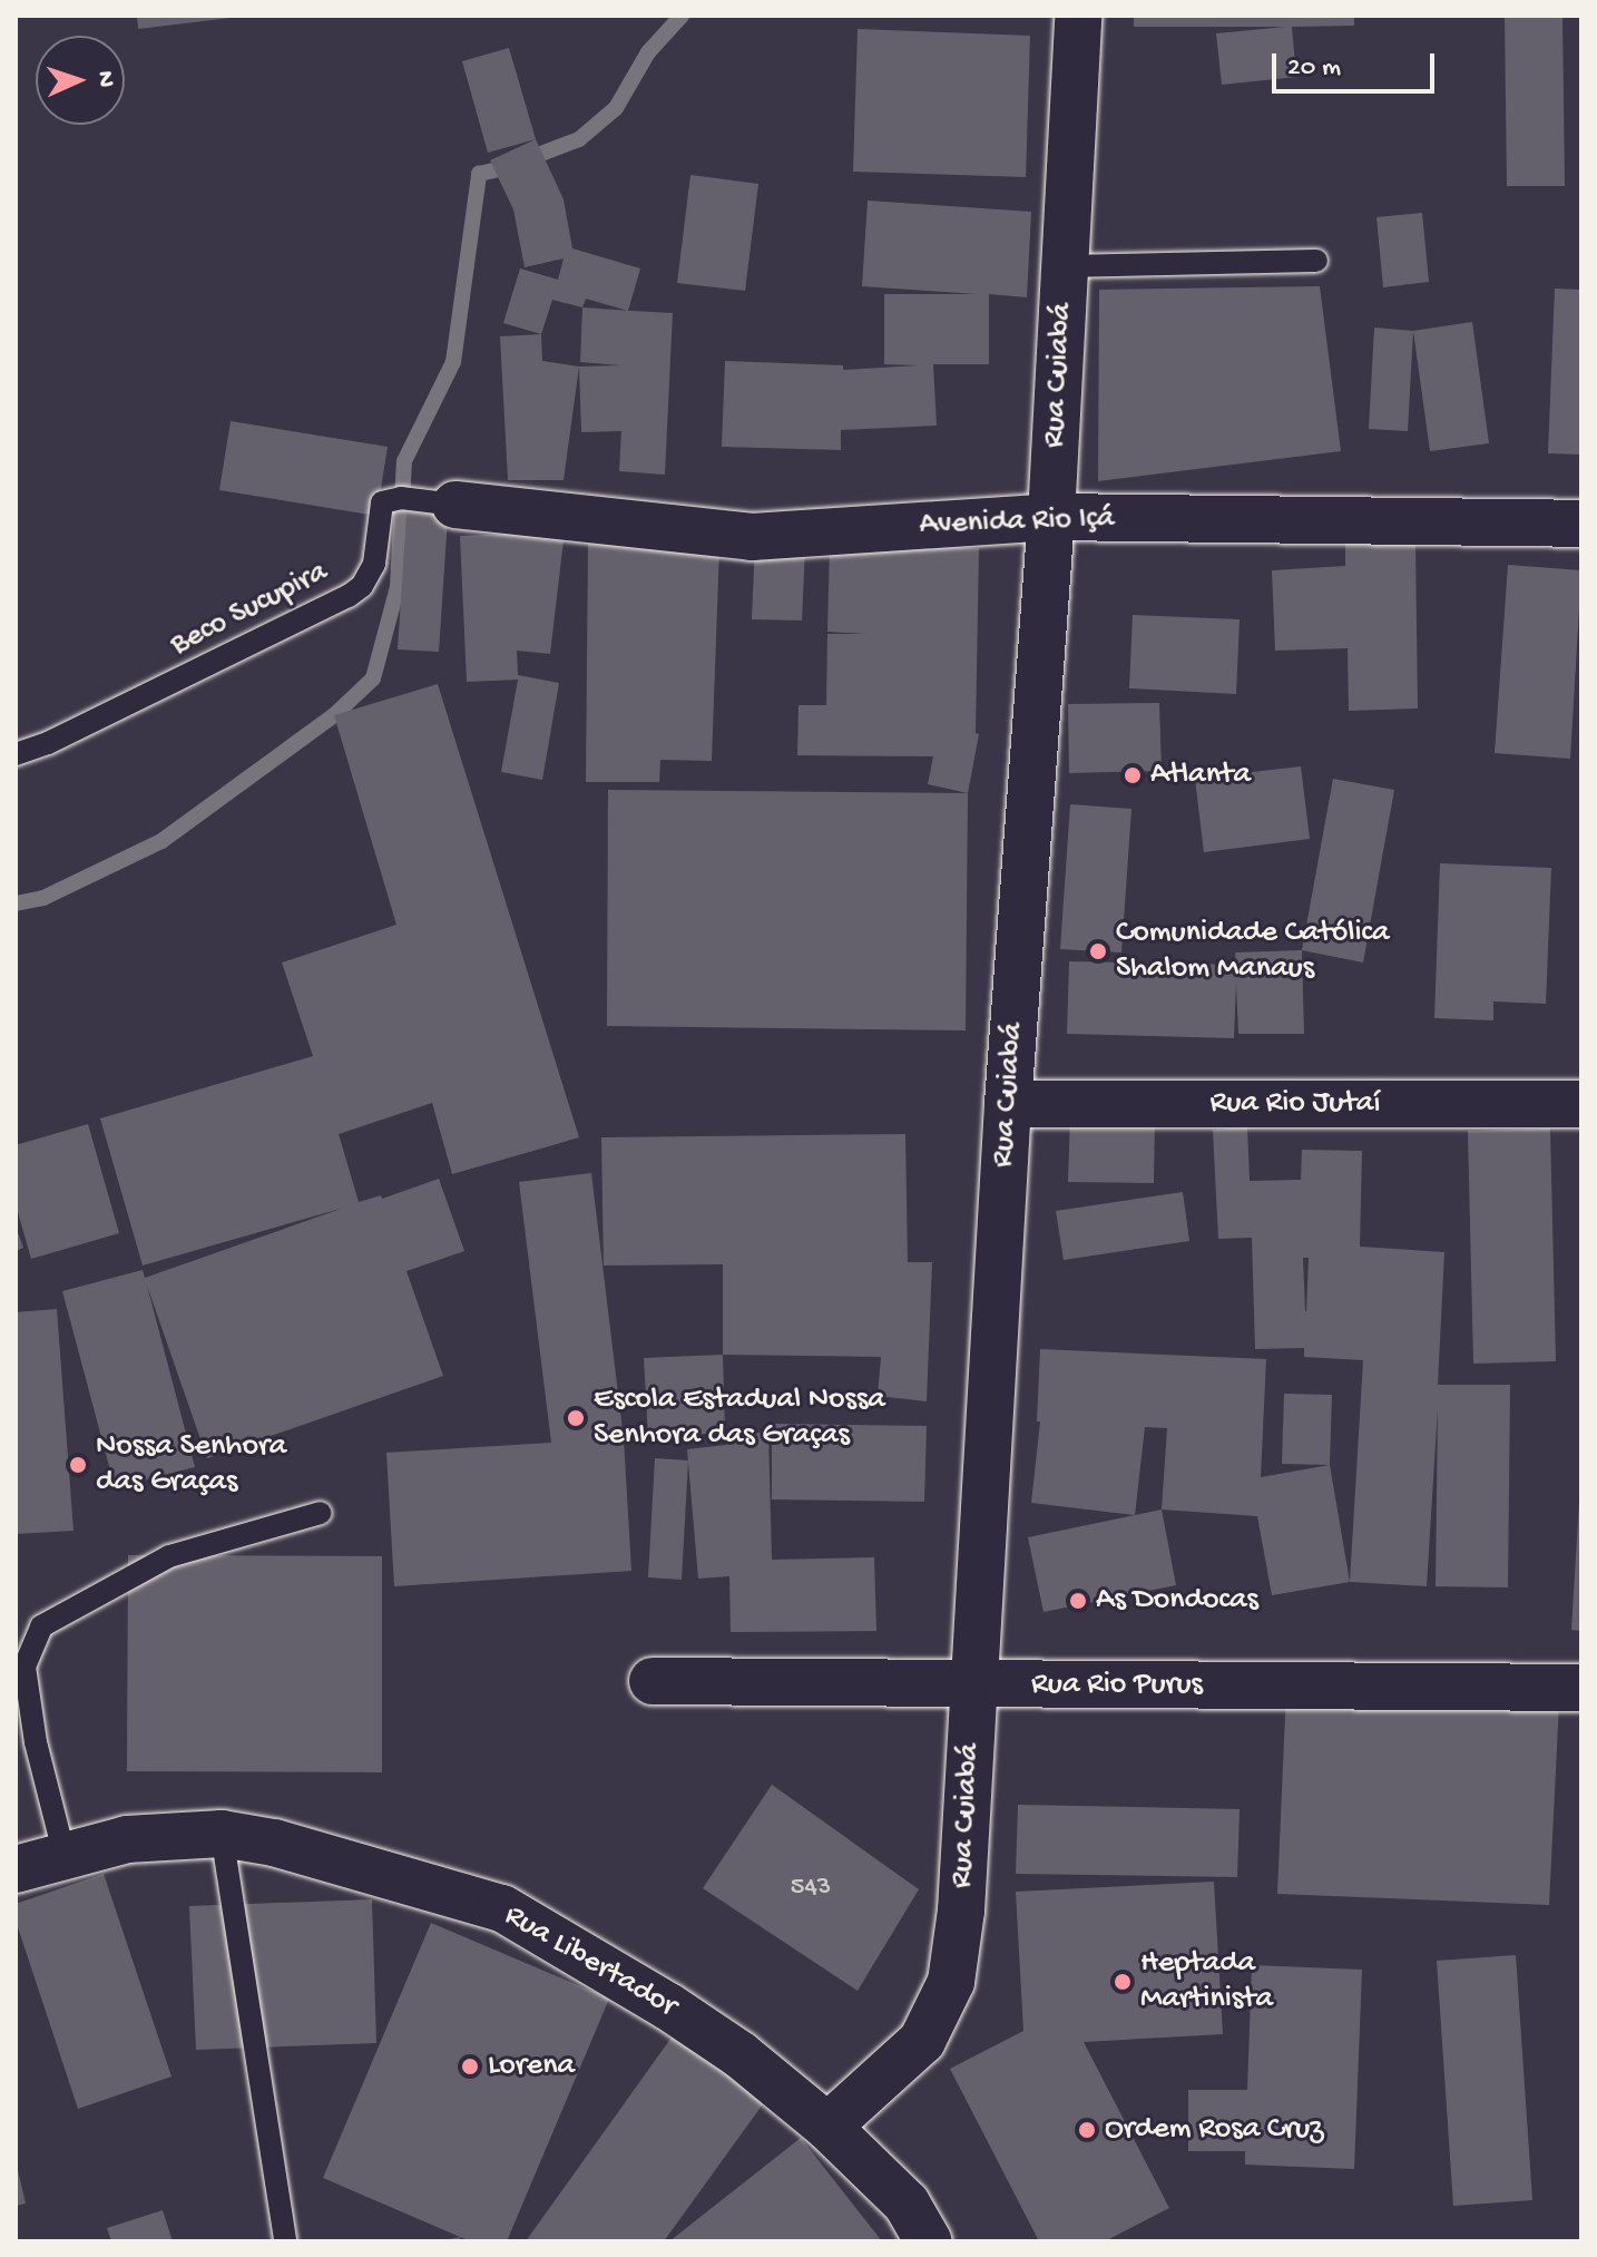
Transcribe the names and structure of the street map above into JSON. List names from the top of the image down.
{
  "streets": {
    "street": [
      "Rua Cuiabá",
      "Avenida Rio Içá",
      "Rua Rio Jutaí",
      "Rua Rio Purus",
      "Rua Libertador"
    ],
    "lane": ["Beco Sucupira"]
  },
  "crossings": [
    ["Rua Cuiabá", "Avenida Rio Içá"],
    ["Rua Cuiabá", "Rua Rio Jutaí"],
    ["Rua Cuiabá", "Rua Rio Purus"],
    ["Rua Cuiabá", "Rua Libertador"],
    ["Avenida Rio Içá", "Beco Sucupira"]
  ],
  "places": [
    "Atlanta",
    "Comunidade Católica Shalom Manaus",
    "Escola Estadual Nossa Senhora das Graças",
    "Nossa Senhora das Graças",
    "As Dondocas",
    "Heptada Martinista",
    "Lorena",
    "Ordem Rosa Cruz"
  ],
  "house_numbers": ["543"],
  "scale_bar": "20 m",
  "north": "right"
}
